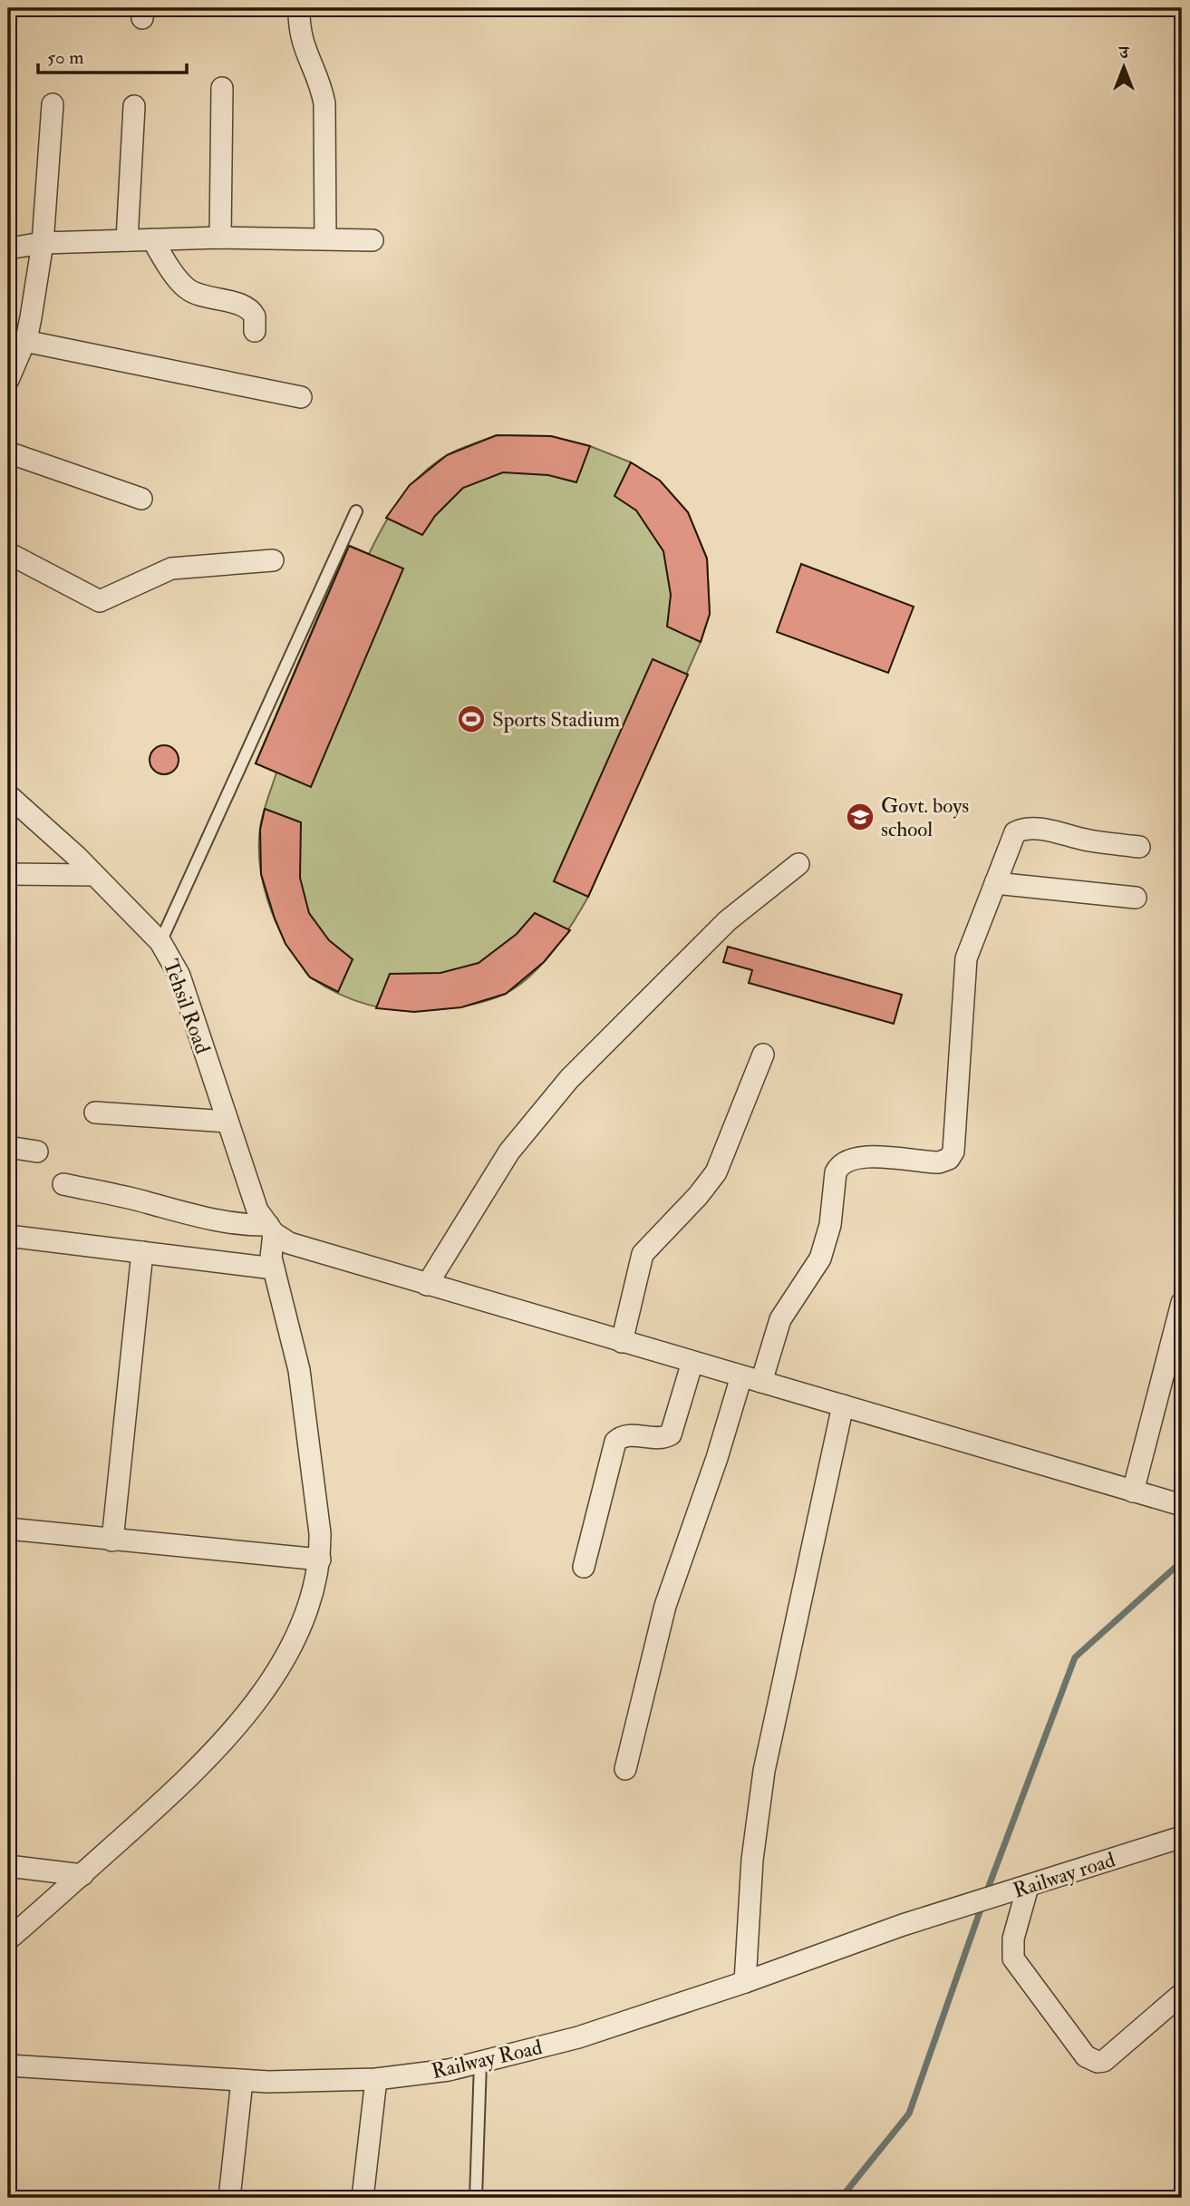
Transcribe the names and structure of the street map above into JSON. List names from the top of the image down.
{
  "streets": {
    "street": ["Tehsil Road", "Railway road", "Railway Road"]
  },
  "crossings": [
    ["Railway road", "Railway Road"]
  ],
  "places": {
    "sports": ["Sports Stadium"],
    "school or university": ["Govt. boys school"]
  },
  "scale_bar": "50 m",
  "north": "top"
}
